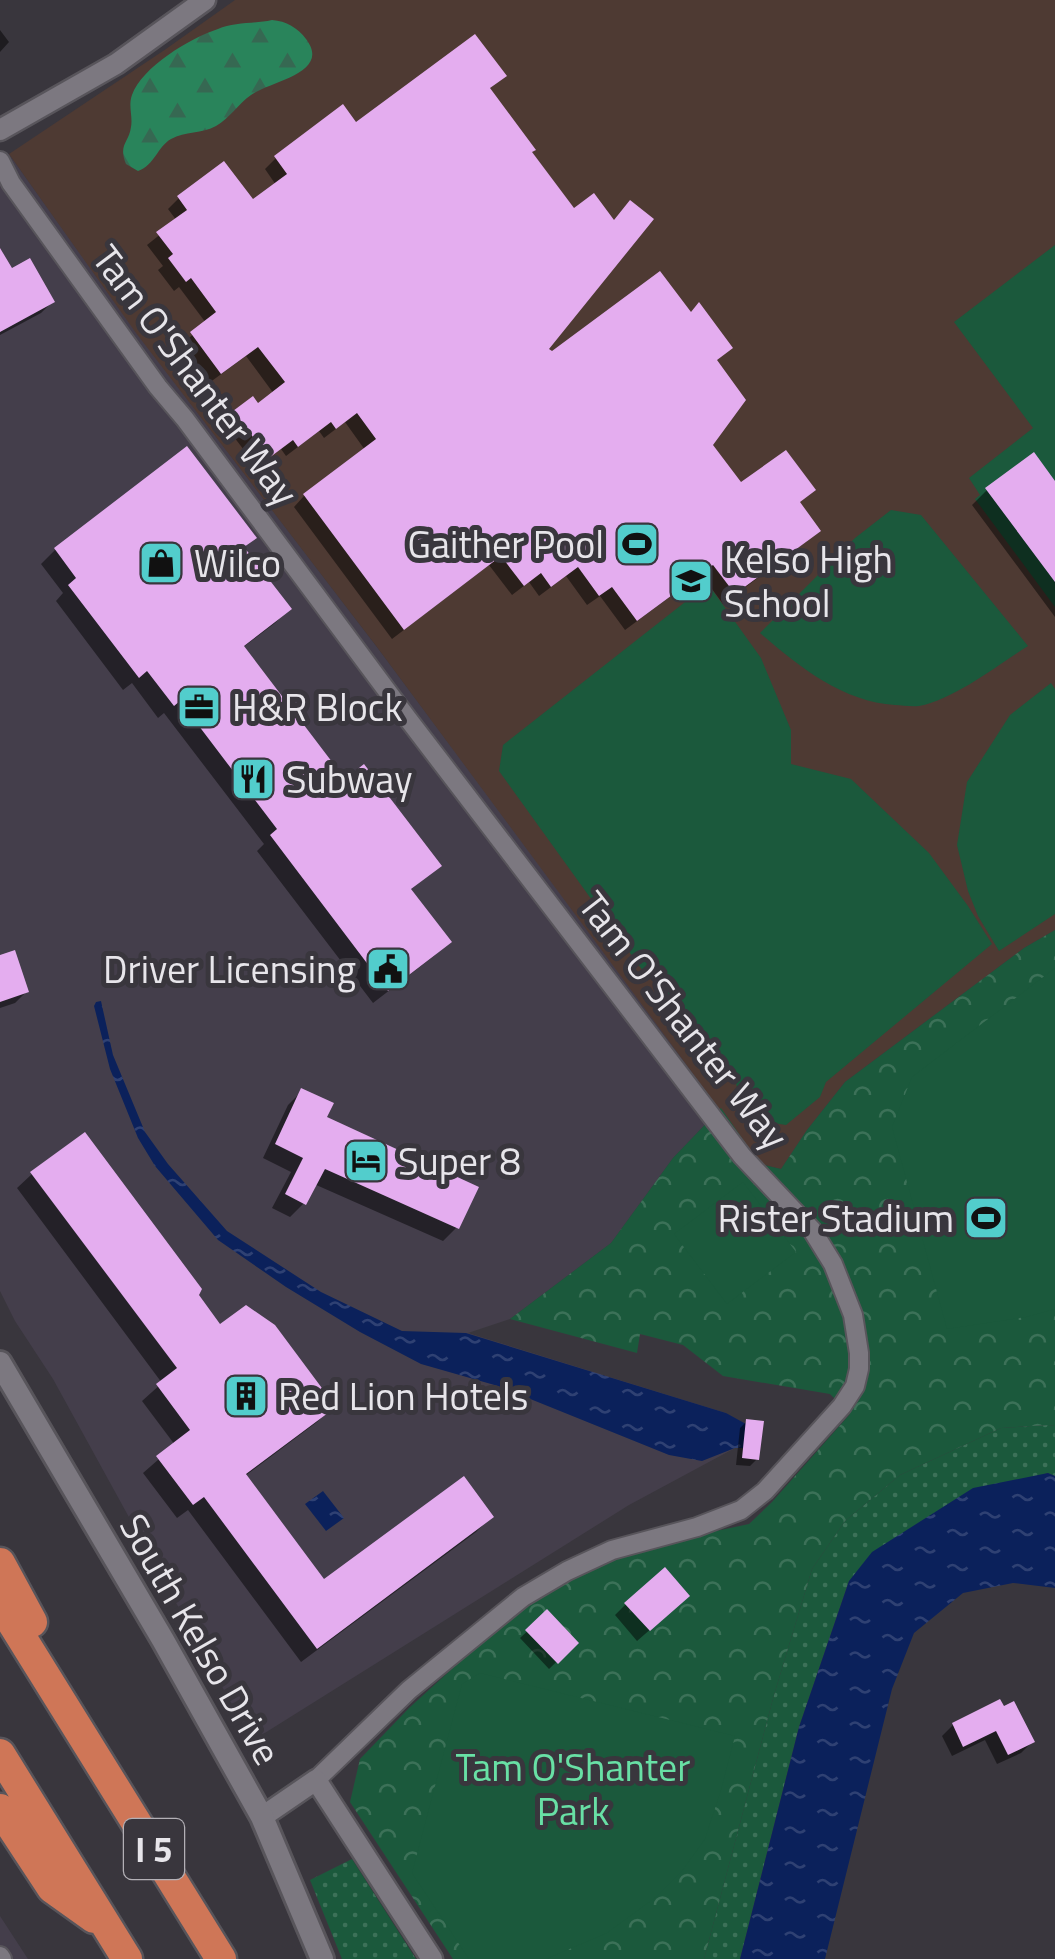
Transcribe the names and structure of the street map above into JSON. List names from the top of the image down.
{
  "streets": {
    "highway": ["I 5"],
    "main road": ["South Kelso Drive"],
    "street": ["Tam O'Shanter Way"]
  },
  "crossings": [
    ["Tam O'Shanter Way", "South Kelso Drive"]
  ],
  "parks": ["Tam O'Shanter Park"],
  "places": {
    "sports": ["Gaither Pool", "Rister Stadium"],
    "shop": ["Wilco"],
    "school or university": ["Kelso High School"],
    "office": ["H&R Block"],
    "restaurant": ["Subway"],
    "public building": ["Driver Licensing"],
    "hotel": ["Super 8"],
    "building": ["Red Lion Hotels"]
  }
}
